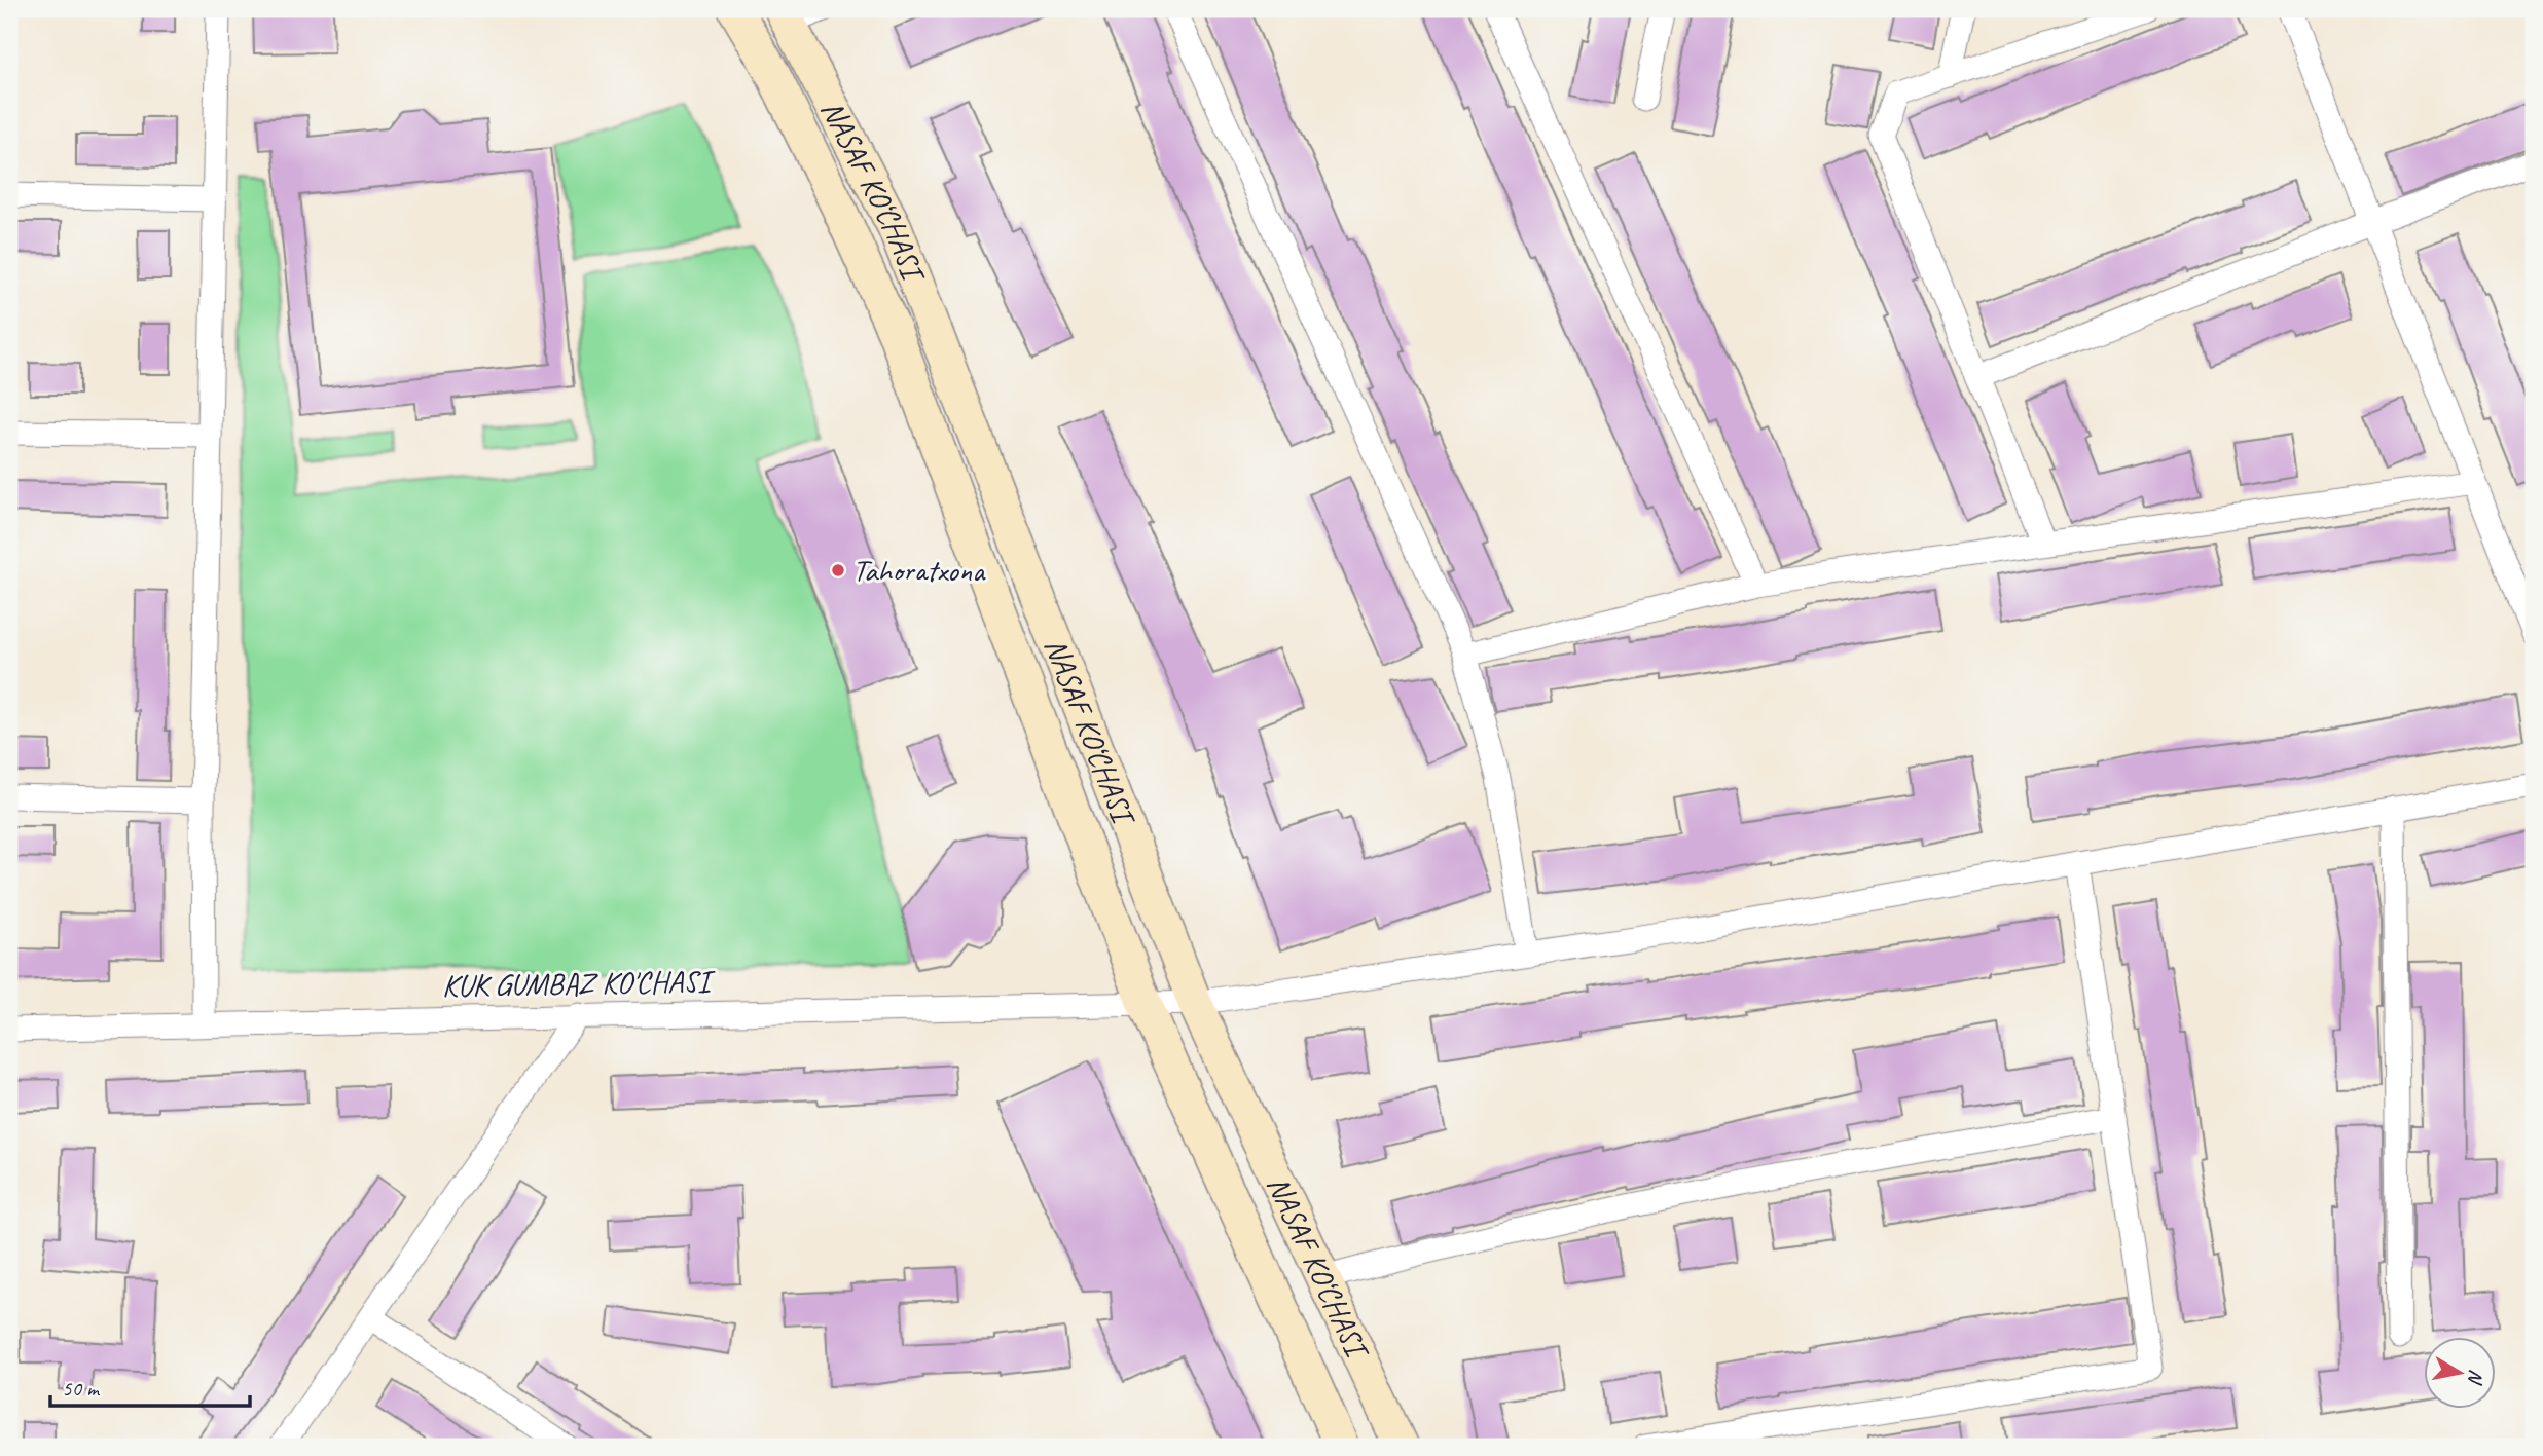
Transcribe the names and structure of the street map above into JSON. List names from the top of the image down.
{
  "streets": {
    "main road": ["NASAF KO‘CHASI"],
    "street": ["KUK GUMBAZ KO'CHASI"]
  },
  "crossings": [
    ["NASAF KO‘CHASI", "KUK GUMBAZ KO'CHASI"]
  ],
  "places": ["Tahoratxona"],
  "scale_bar": "50 m",
  "north": "right"
}
